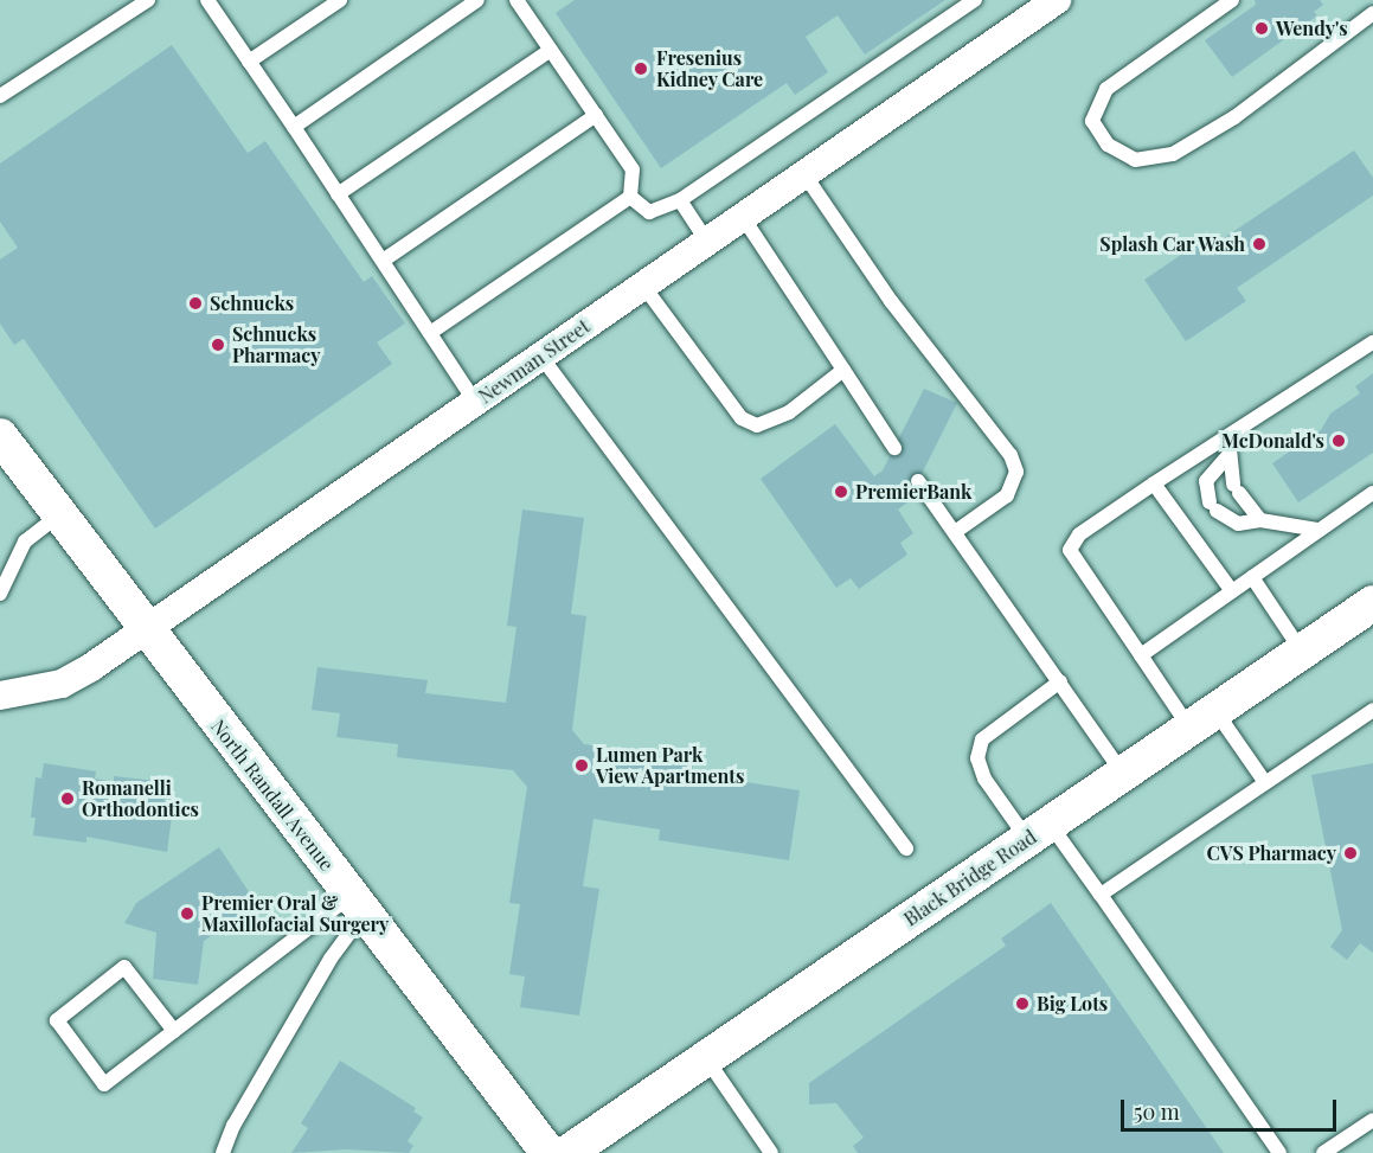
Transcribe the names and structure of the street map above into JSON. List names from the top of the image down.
{
  "streets": {
    "street": ["Newman Street", "North Randall Avenue", "Black Bridge Road"]
  },
  "crossings": [
    ["Newman Street", "North Randall Avenue"]
  ],
  "places": [
    "Wendy's",
    "Fresenius Kidney Care",
    "Splash Car Wash",
    "Schnucks",
    "Schnucks Pharmacy",
    "McDonald's",
    "PremierBank",
    "Lumen Park View Apartments",
    "Romanelli Orthodontics",
    "CVS Pharmacy",
    "Premier Oral & Maxillofacial Surgery",
    "Big Lots"
  ],
  "scale_bar": "50 m"
}
